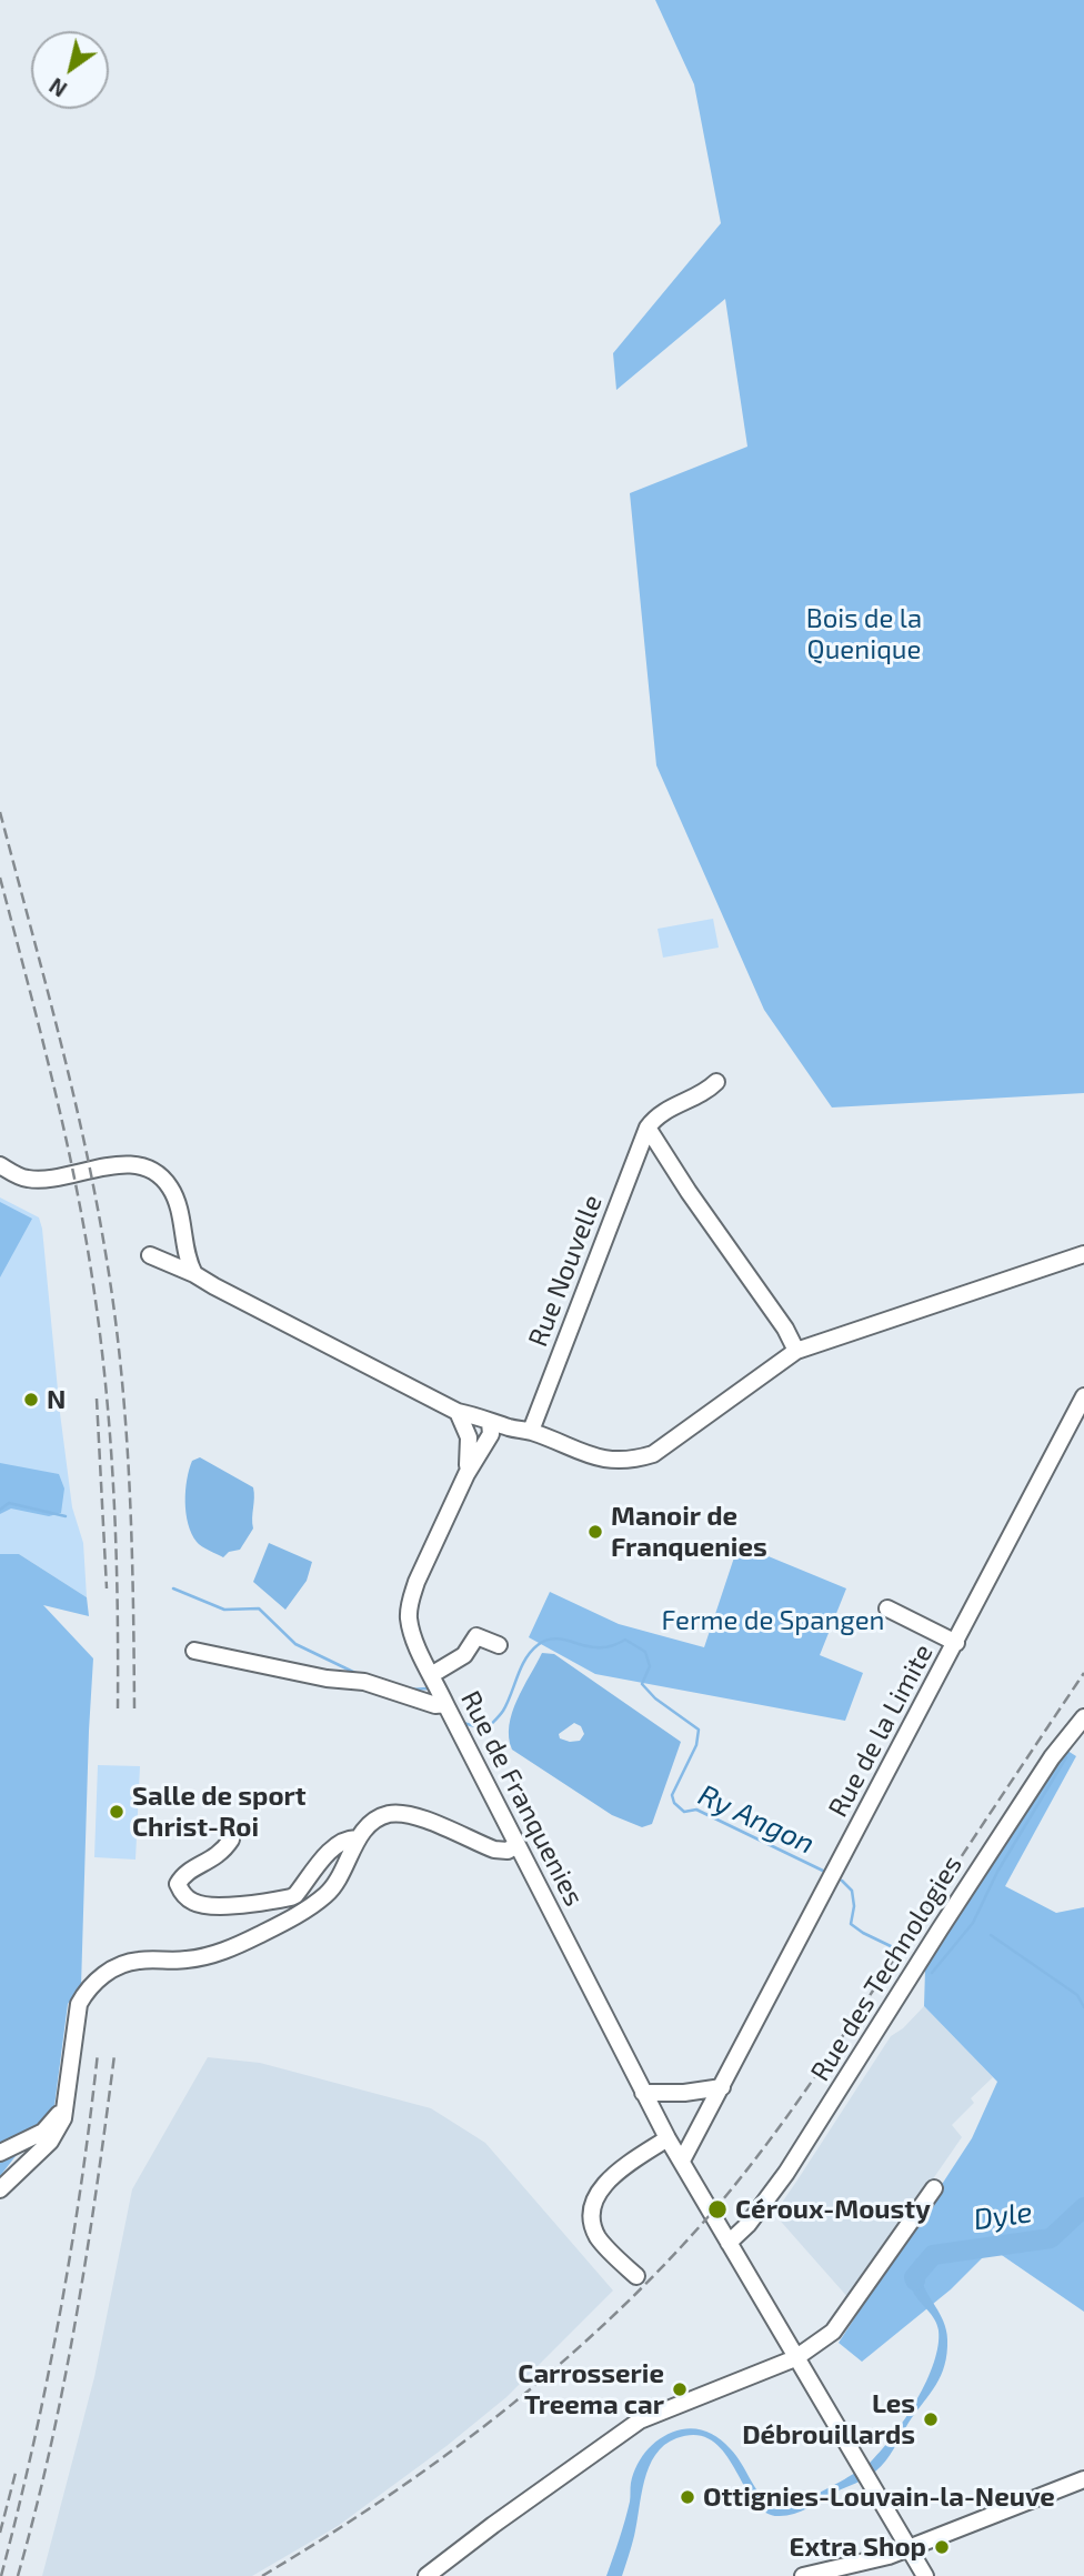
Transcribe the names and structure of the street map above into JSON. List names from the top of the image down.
{
  "streets": {
    "street": [
      "Rue Nouvelle",
      "Rue de la Limite",
      "Rue de Franquenies",
      "Rue des Technologies"
    ]
  },
  "crossings": [
    ["Rue de la Limite", "Rue de Franquenies"],
    ["Rue de Franquenies", "Rue des Technologies"]
  ],
  "water": ["Ry Angon", "Dyle"],
  "parks": ["Bois de la Quenique", "Ferme de Spangen"],
  "places": [
    "N",
    "Manoir de Franquenies",
    "Salle de sport Christ-Roi",
    "Céroux-Mousty",
    "Carrosserie Treema car",
    "Les Débrouillards",
    "Ottignies-Louvain-la-Neuve",
    "Extra Shop"
  ],
  "north": "bottom left"
}
